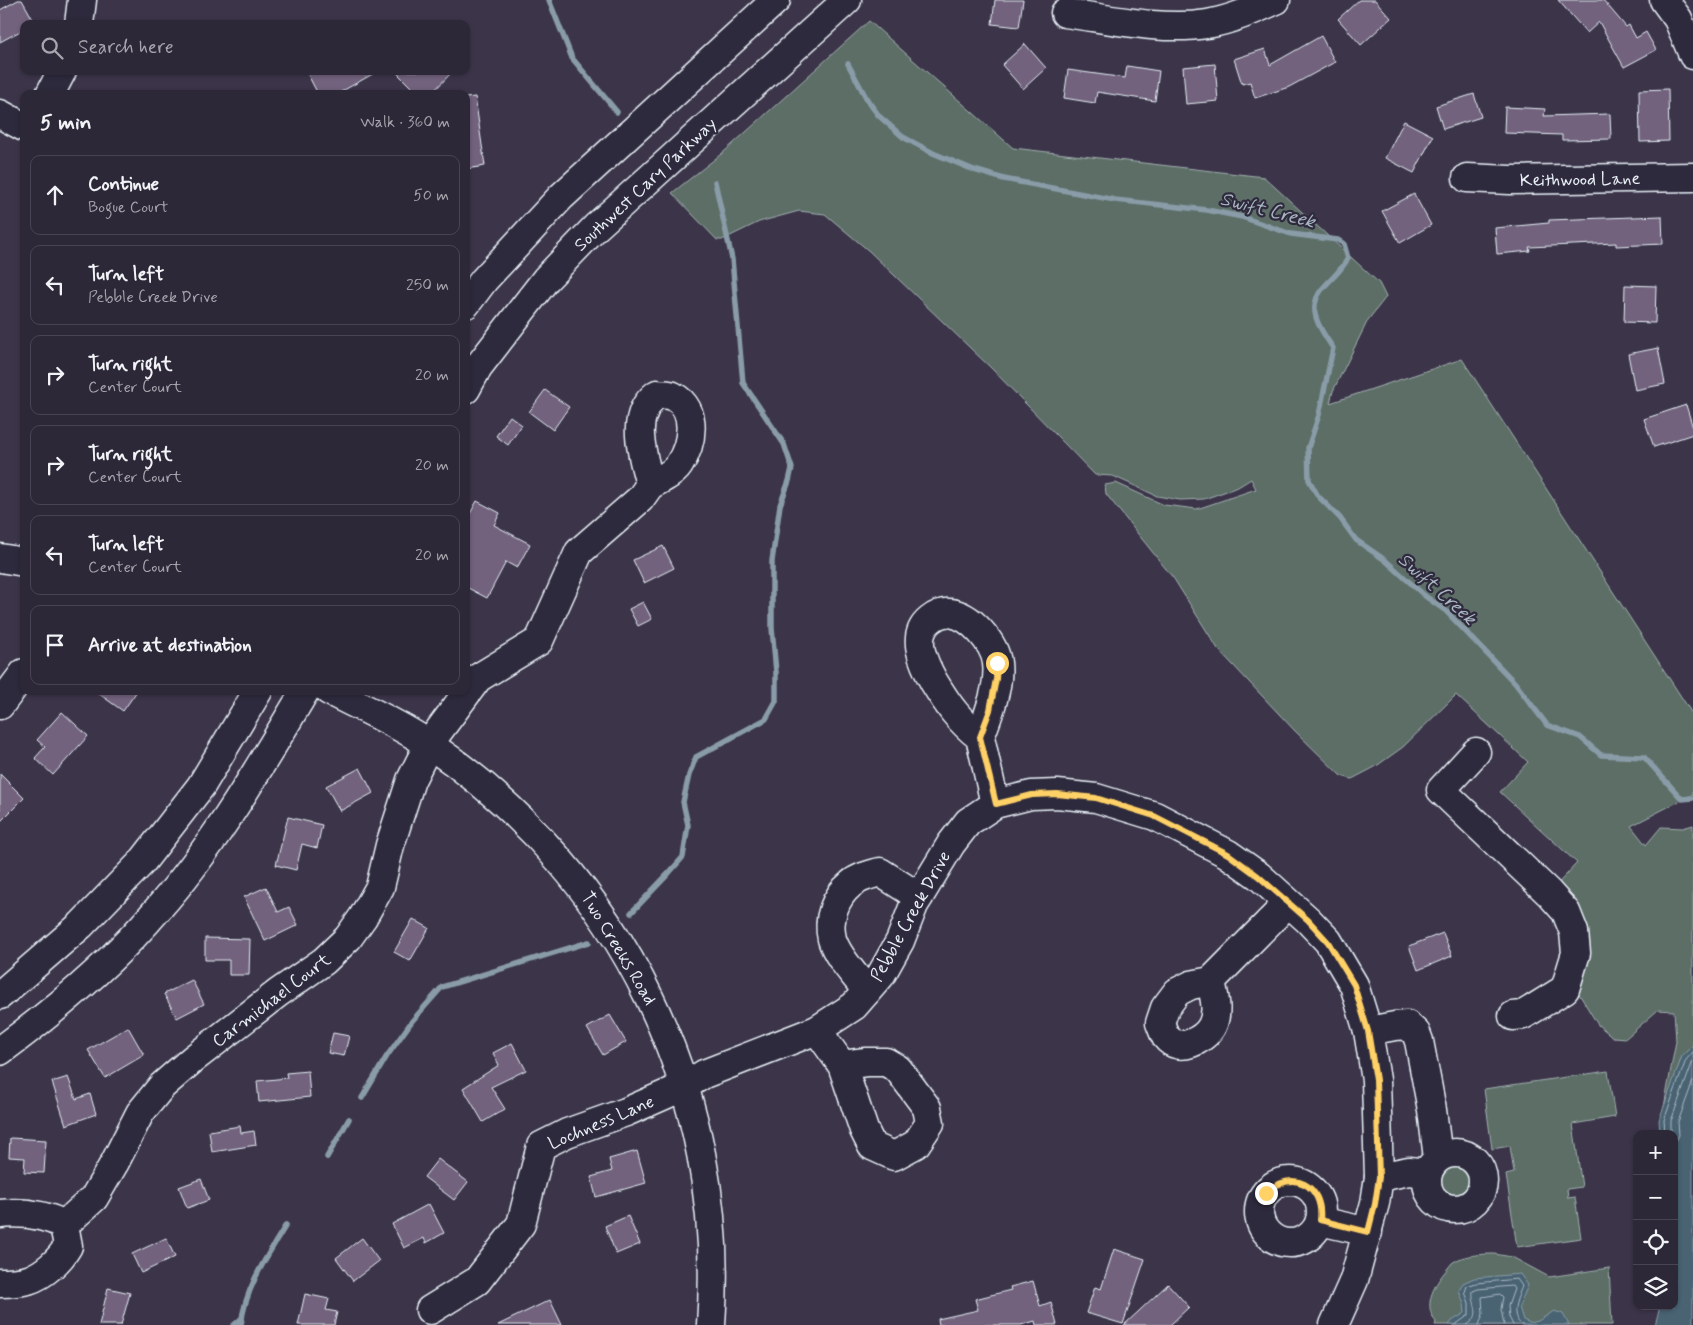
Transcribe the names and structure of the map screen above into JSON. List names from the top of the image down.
{
  "streets": {
    "street": [
      "Keithwood Lane",
      "Southwest Cary Parkway",
      "Pebble Creek Drive",
      "Two Creeks Road",
      "Carmichael Court",
      "Lochness Lane"
    ]
  },
  "crossings": [
    ["Pebble Creek Drive", "Two Creeks Road"],
    ["Pebble Creek Drive", "Lochness Lane"],
    ["Two Creeks Road", "Carmichael Court"],
    ["Two Creeks Road", "Lochness Lane"]
  ],
  "water": ["Swift Creek"],
  "page": {
    "search": "Search here",
    "heading": ["5 min", "Walk · 360 m"],
    "list": [
      ["Continue", "Bogue Court", "50 m"],
      ["Turn left", "Pebble Creek Drive", "250 m"],
      ["Turn right", "Center Court", "20 m"],
      ["Turn right", "Center Court", "20 m"],
      ["Turn left", "Center Court", "20 m"],
      "Arrive at destination"
    ],
    "map_buttons": ["+", "−"]
  }
}
